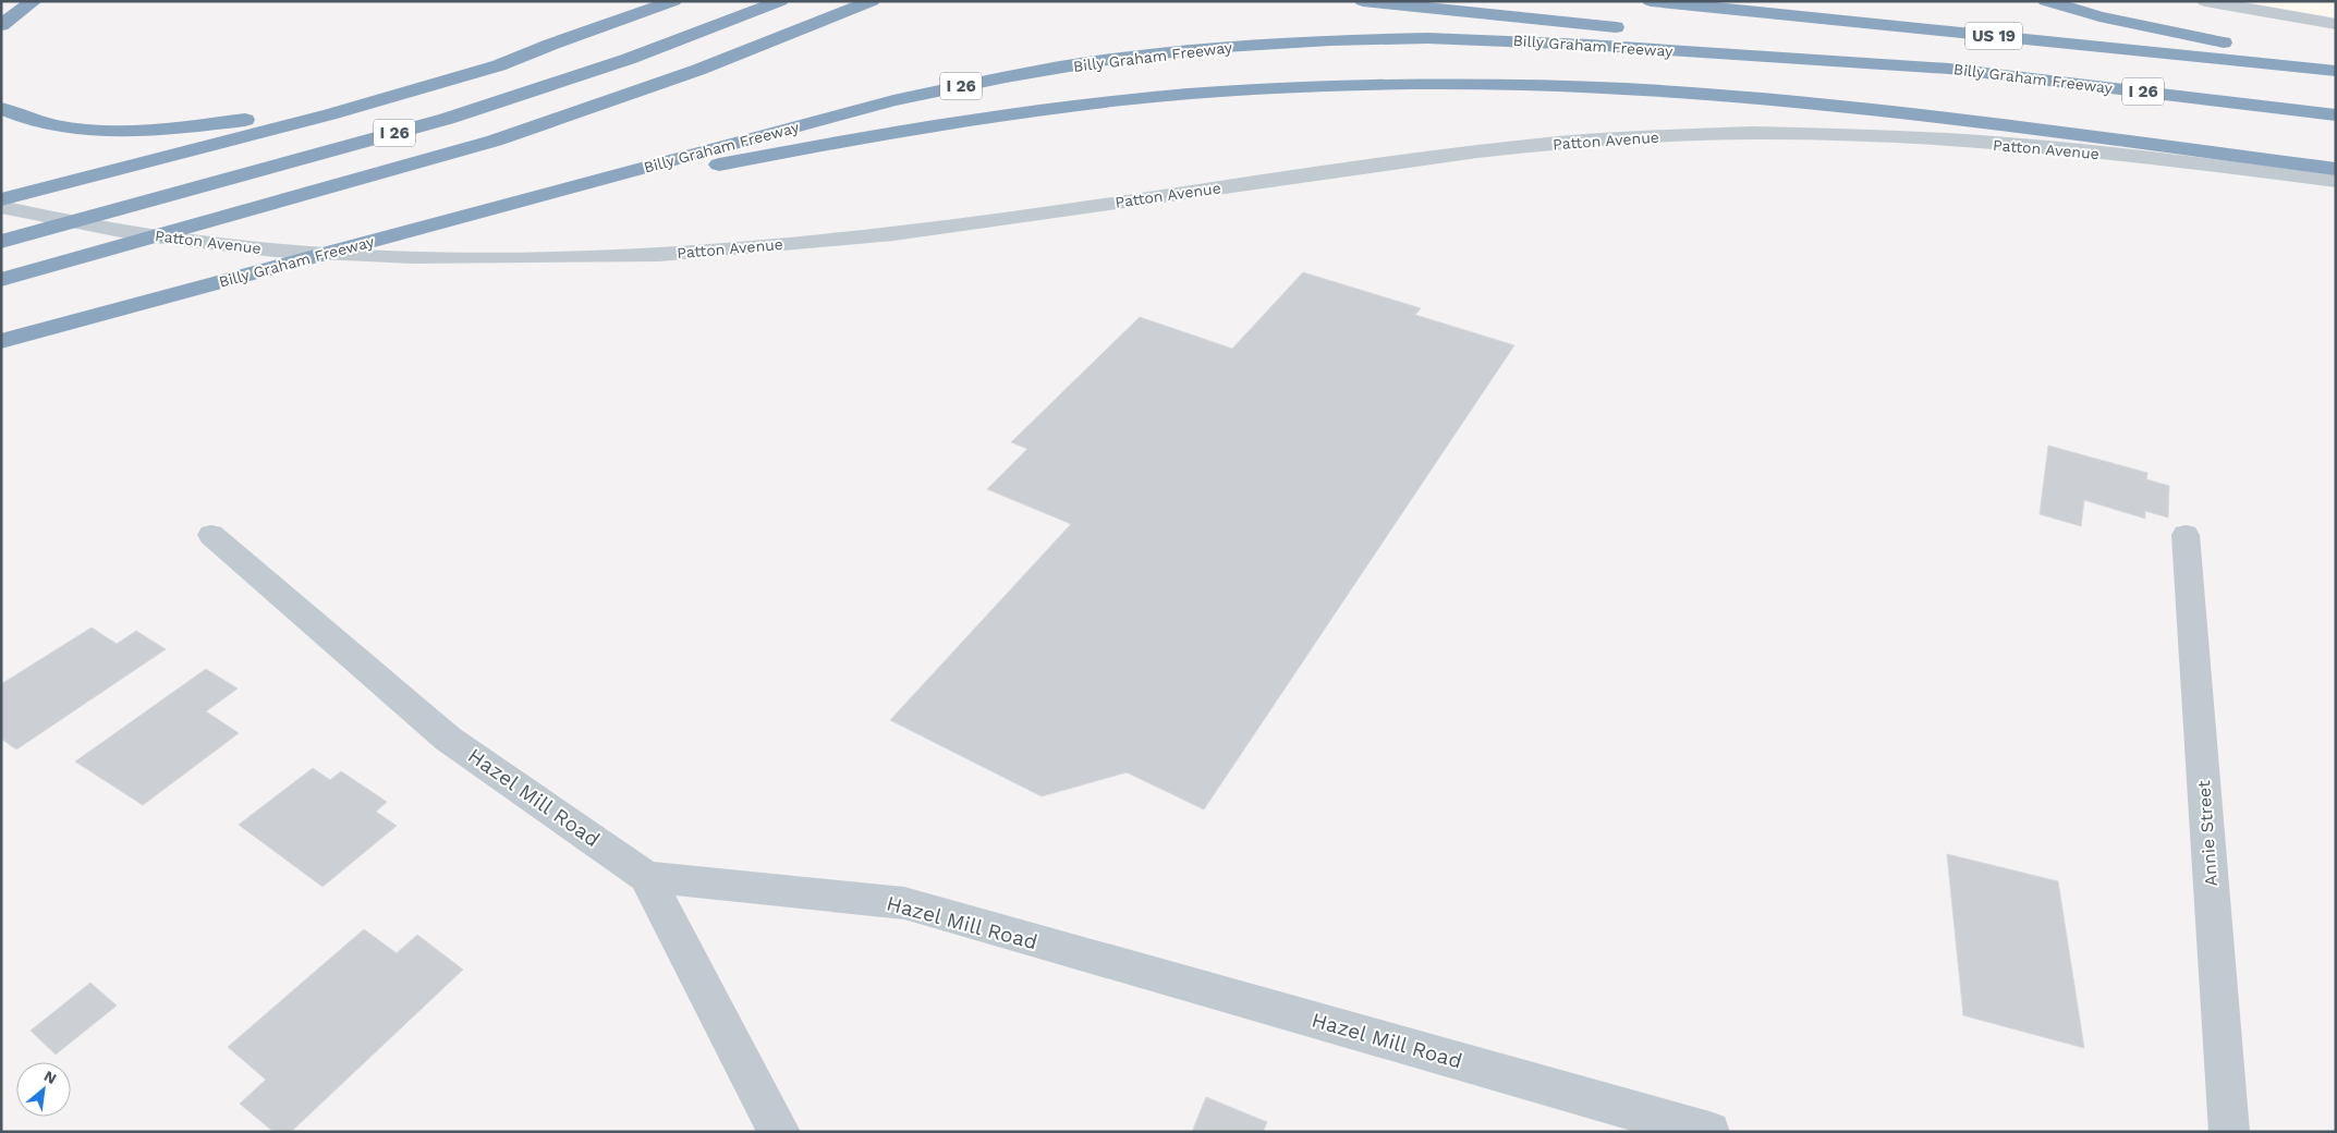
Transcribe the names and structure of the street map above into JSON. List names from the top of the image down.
{
  "streets": {
    "highway": ["US 19", "Billy Graham Freeway", "I 26"],
    "street": ["Patton Avenue", "Hazel Mill Road", "Annie Street"]
  },
  "crossings": [
    ["US 19", "Billy Graham Freeway"]
  ],
  "north": "top right"
}
